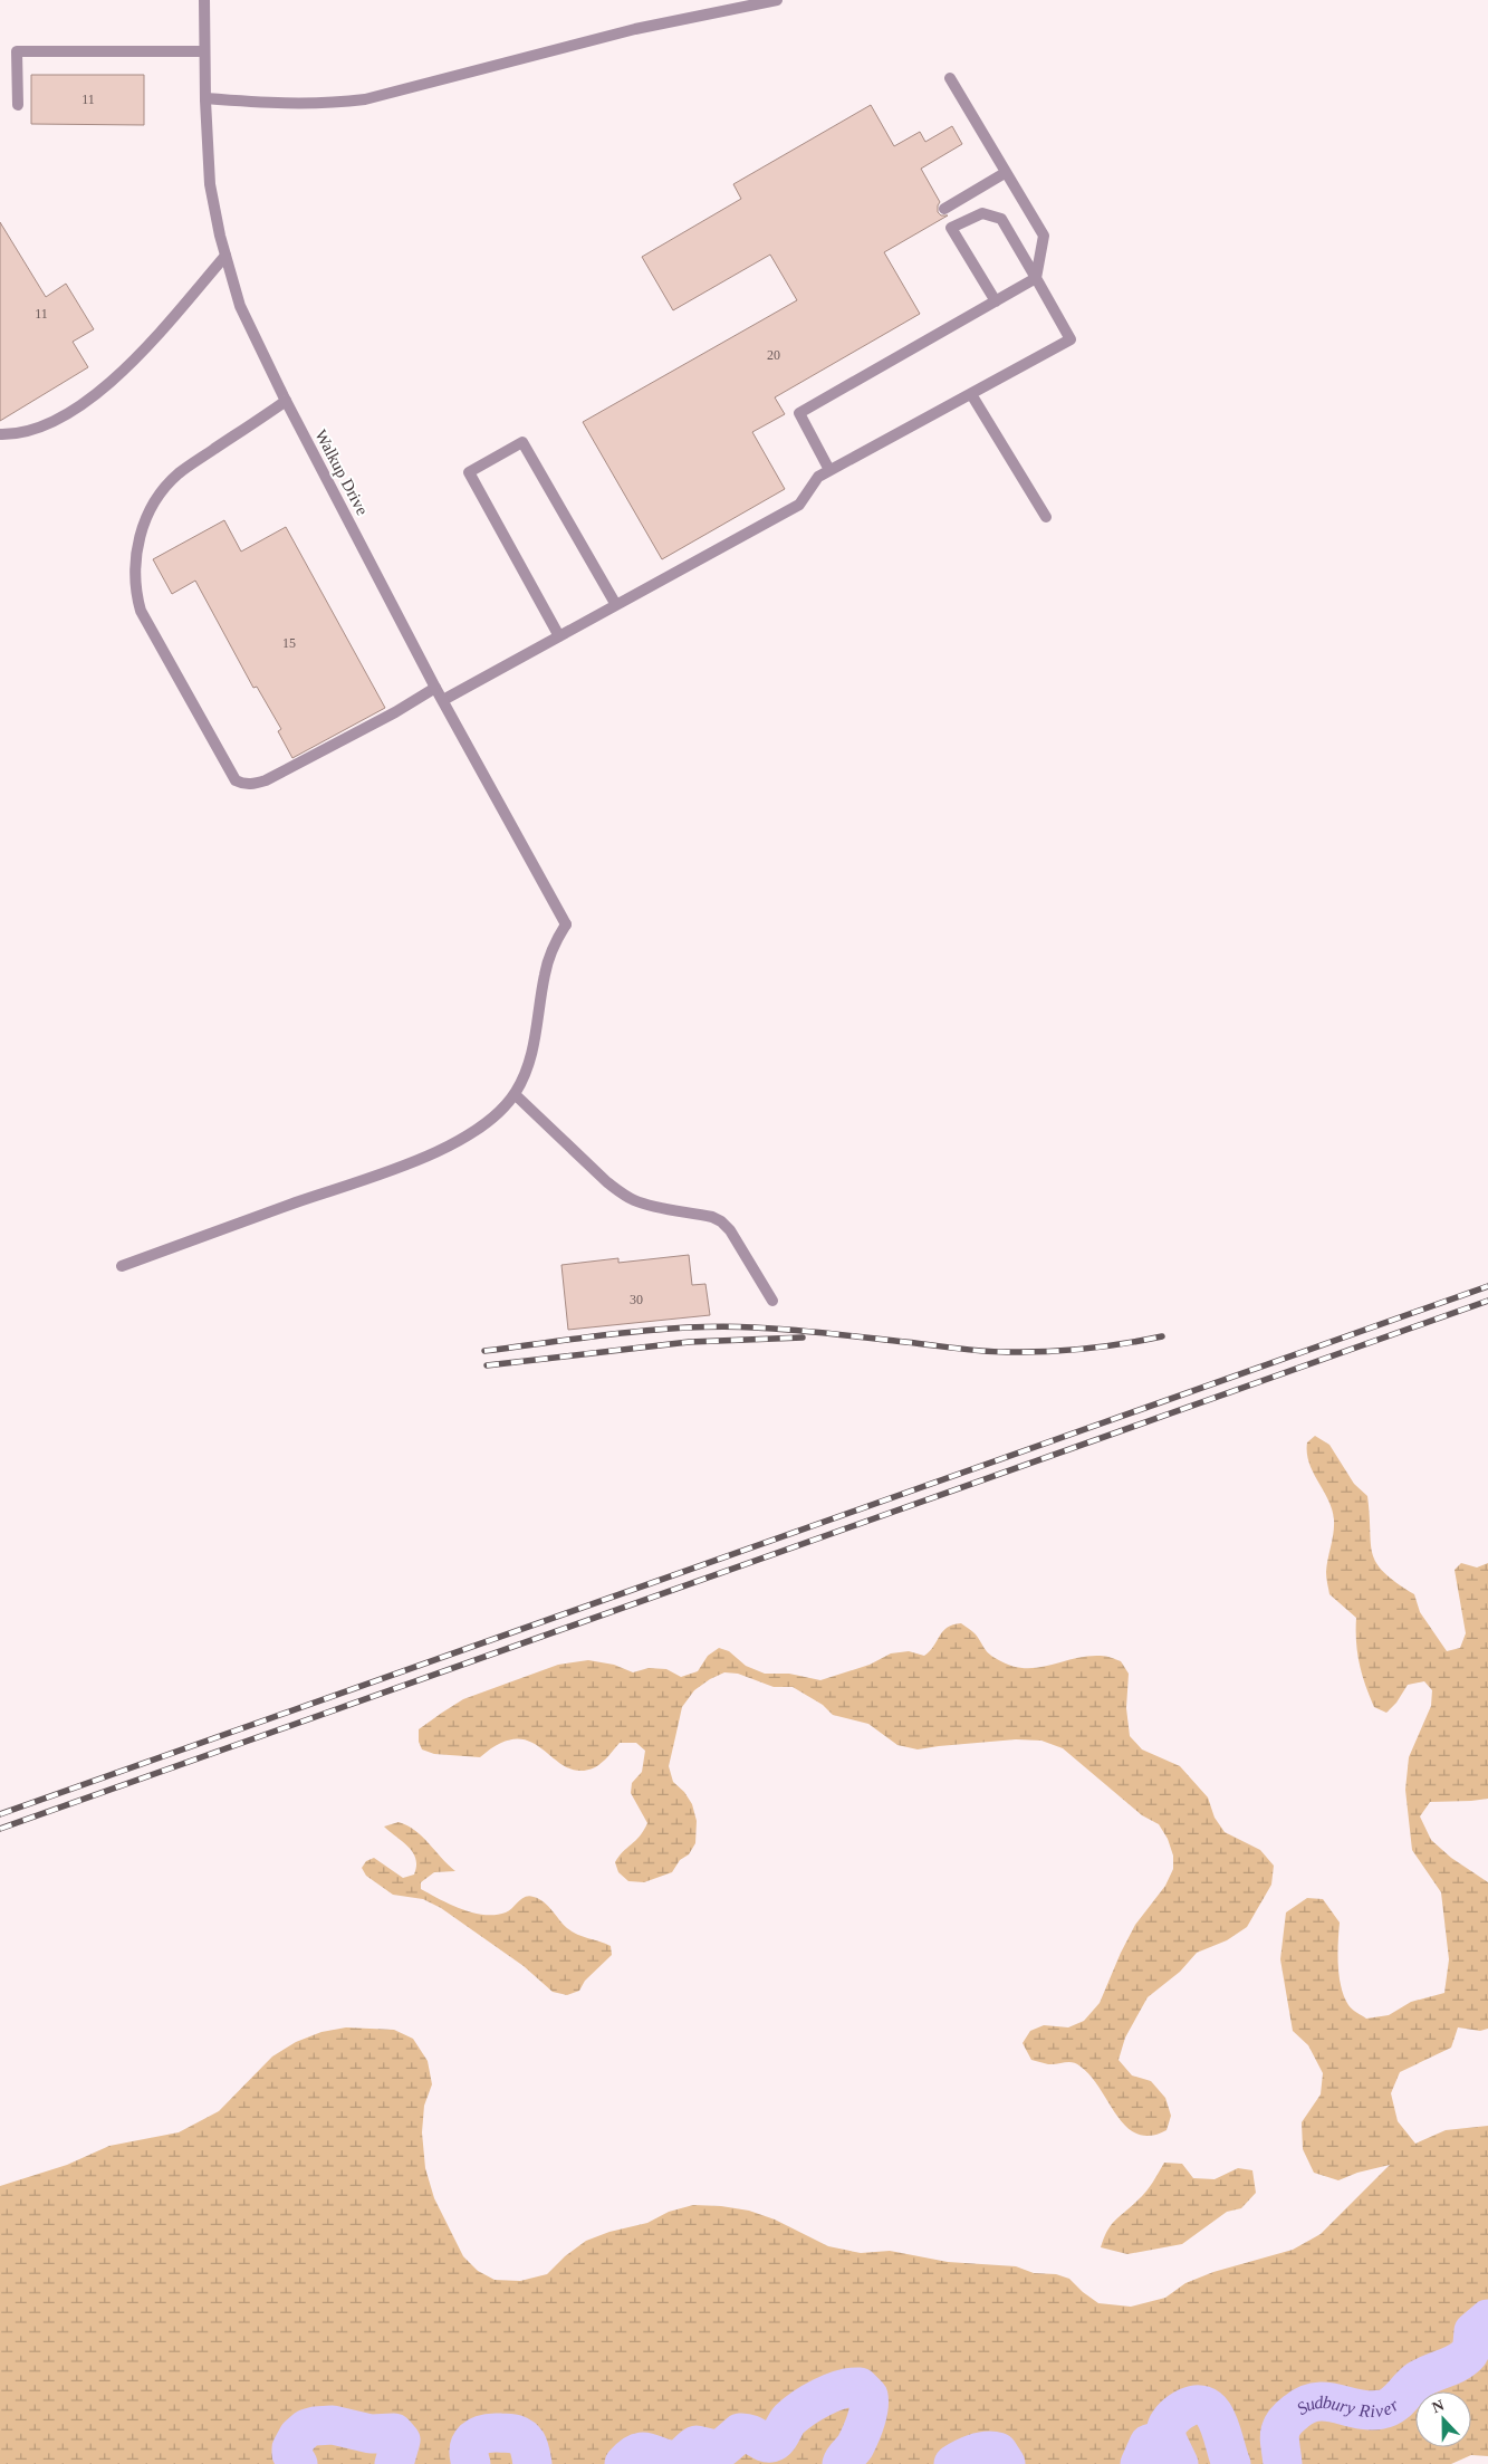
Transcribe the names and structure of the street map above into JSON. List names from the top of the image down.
{
  "streets": {
    "street": ["Walkup Drive"]
  },
  "water": ["Sudbury River"],
  "house_numbers": [
    "11",
    "11",
    "20",
    "15",
    "30"
  ],
  "north": "top"
}
